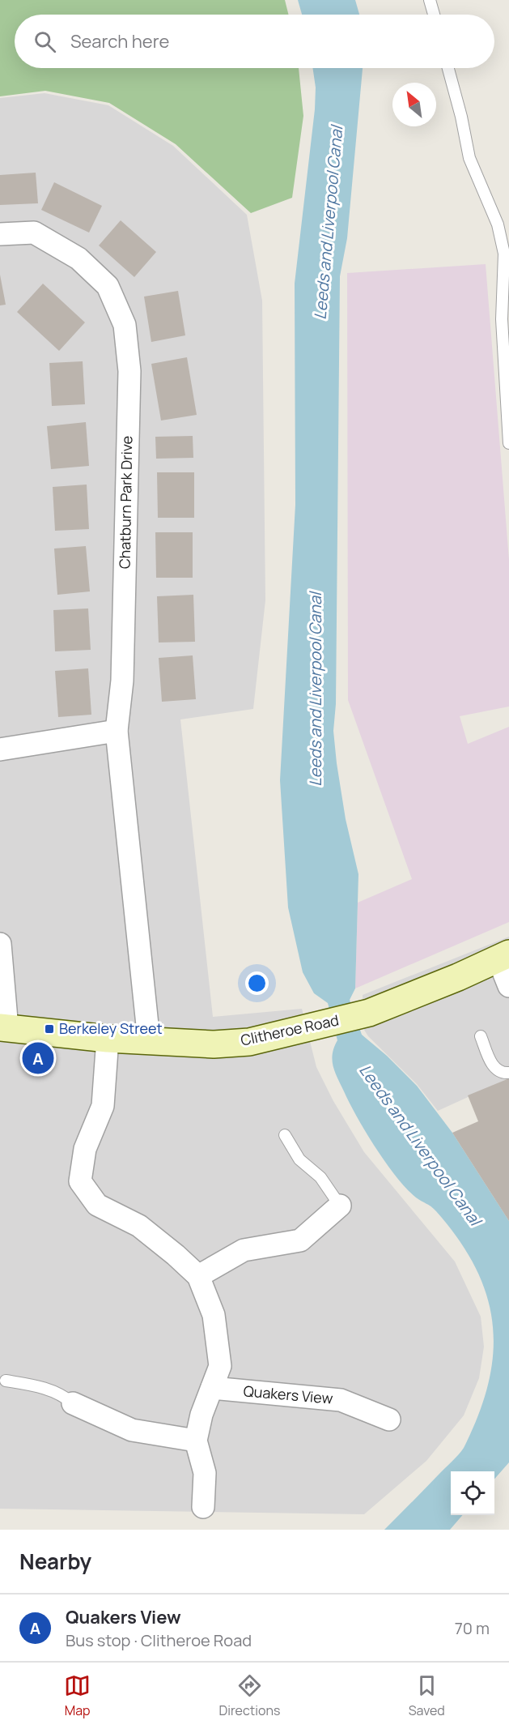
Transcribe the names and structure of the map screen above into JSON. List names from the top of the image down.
{
  "streets": {
    "main road": ["Clitheroe Road"],
    "street": ["Chatburn Park Drive", "Quakers View"]
  },
  "water": ["Leeds and Liverpool Canal"],
  "places": {
    "transit": ["Berkeley Street"]
  },
  "north": "top left",
  "page": {
    "search": "Search here",
    "pins": "A",
    "heading": "Nearby",
    "list": [
      {
        "mark": "A",
        "name": "Quakers View",
        "note": "Bus stop · Clitheroe Road",
        "value": "70 m"
      }
    ],
    "nav": ["Map", "Directions", "Saved"]
  }
}
